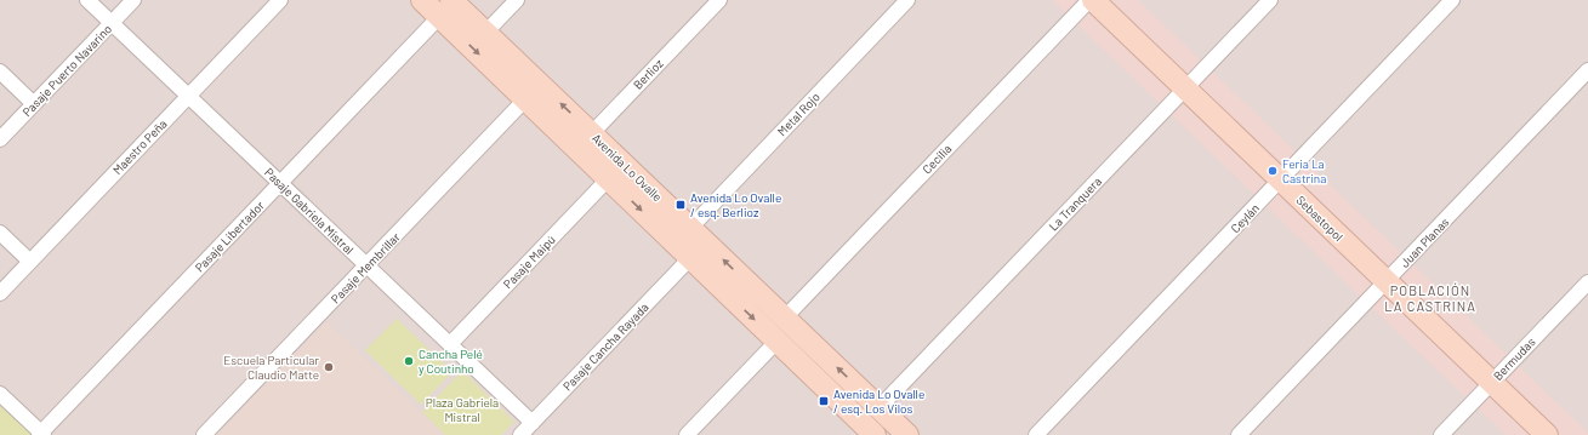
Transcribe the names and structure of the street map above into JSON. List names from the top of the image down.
{
  "streets": {
    "main road": ["Avenida Lo Ovalle", "Sebastopol"],
    "street": [
      "Pasaje Puerto Navarino",
      "Berlioz",
      "Metal Rojo",
      "Maestro Peña",
      "Cecilia",
      "La Tranquera",
      "Pasaje Gabriela Mistral",
      "Ceylán",
      "Pasaje Libertador",
      "Juan Planas",
      "Pasaje Maipú",
      "Pasaje Membrillar",
      "Pasaje Cancha Rayada",
      "Bermudas"
    ]
  },
  "crossings": [
    ["Pasaje Puerto Navarino", "Pasaje Gabriela Mistral"],
    ["Berlioz", "Avenida Lo Ovalle"],
    ["Metal Rojo", "Avenida Lo Ovalle"],
    ["Maestro Peña", "Pasaje Gabriela Mistral"],
    ["Cecilia", "Avenida Lo Ovalle"],
    ["Cecilia", "Sebastopol"],
    ["Avenida Lo Ovalle", "La Tranquera"],
    ["Avenida Lo Ovalle", "Pasaje Libertador"],
    ["Avenida Lo Ovalle", "Pasaje Maipú"],
    ["Avenida Lo Ovalle", "Pasaje Membrillar"],
    ["Avenida Lo Ovalle", "Pasaje Cancha Rayada"],
    ["La Tranquera", "Sebastopol"],
    ["Pasaje Gabriela Mistral", "Pasaje Libertador"],
    ["Pasaje Gabriela Mistral", "Pasaje Maipú"],
    ["Pasaje Gabriela Mistral", "Pasaje Membrillar"],
    ["Pasaje Gabriela Mistral", "Pasaje Cancha Rayada"],
    ["Ceylán", "Sebastopol"],
    ["Sebastopol", "Juan Planas"],
    ["Sebastopol", "Bermudas"]
  ],
  "districts": ["POBLACIÓN LA CASTRINA"],
  "parks": ["Plaza Gabriela Mistral"],
  "places": {
    "other": ["Feria La Castrina", "Cancha Pelé y Coutinho", "Escuela Particular Claudio Matte"],
    "transit": ["Avenida Lo Ovalle / esq. Berlioz", "Avenida Lo Ovalle / esq. Los Vilos"]
  }
}
